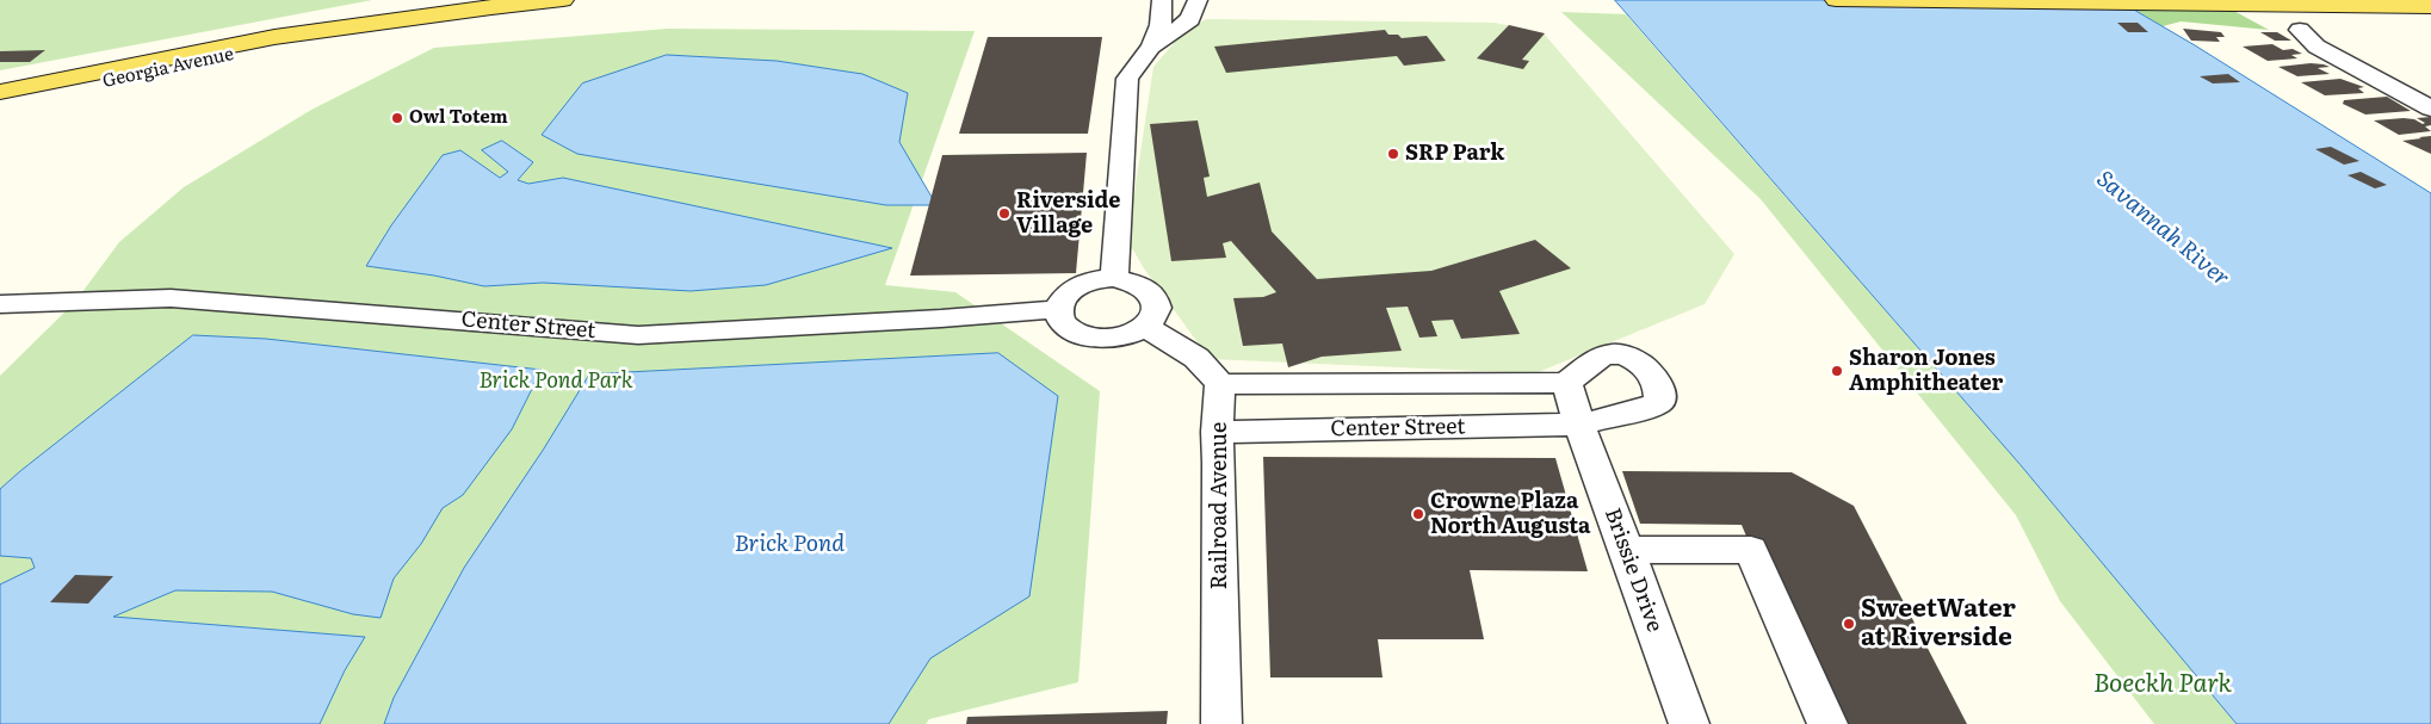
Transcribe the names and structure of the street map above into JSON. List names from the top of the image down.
{
  "streets": {
    "main road": ["Georgia Avenue"],
    "street": ["Center Street", "Railroad Avenue", "Brissie Drive"]
  },
  "crossings": [
    ["Center Street", "Railroad Avenue"],
    ["Center Street", "Brissie Drive"]
  ],
  "water": ["Savannah River", "Brick Pond"],
  "parks": ["Brick Pond Park", "Boeckh Park"],
  "places": [
    "Owl Totem",
    "SRP Park",
    "Riverside Village",
    "Sharon Jones Amphitheater",
    "Crowne Plaza North Augusta",
    "SweetWater at Riverside"
  ]
}
